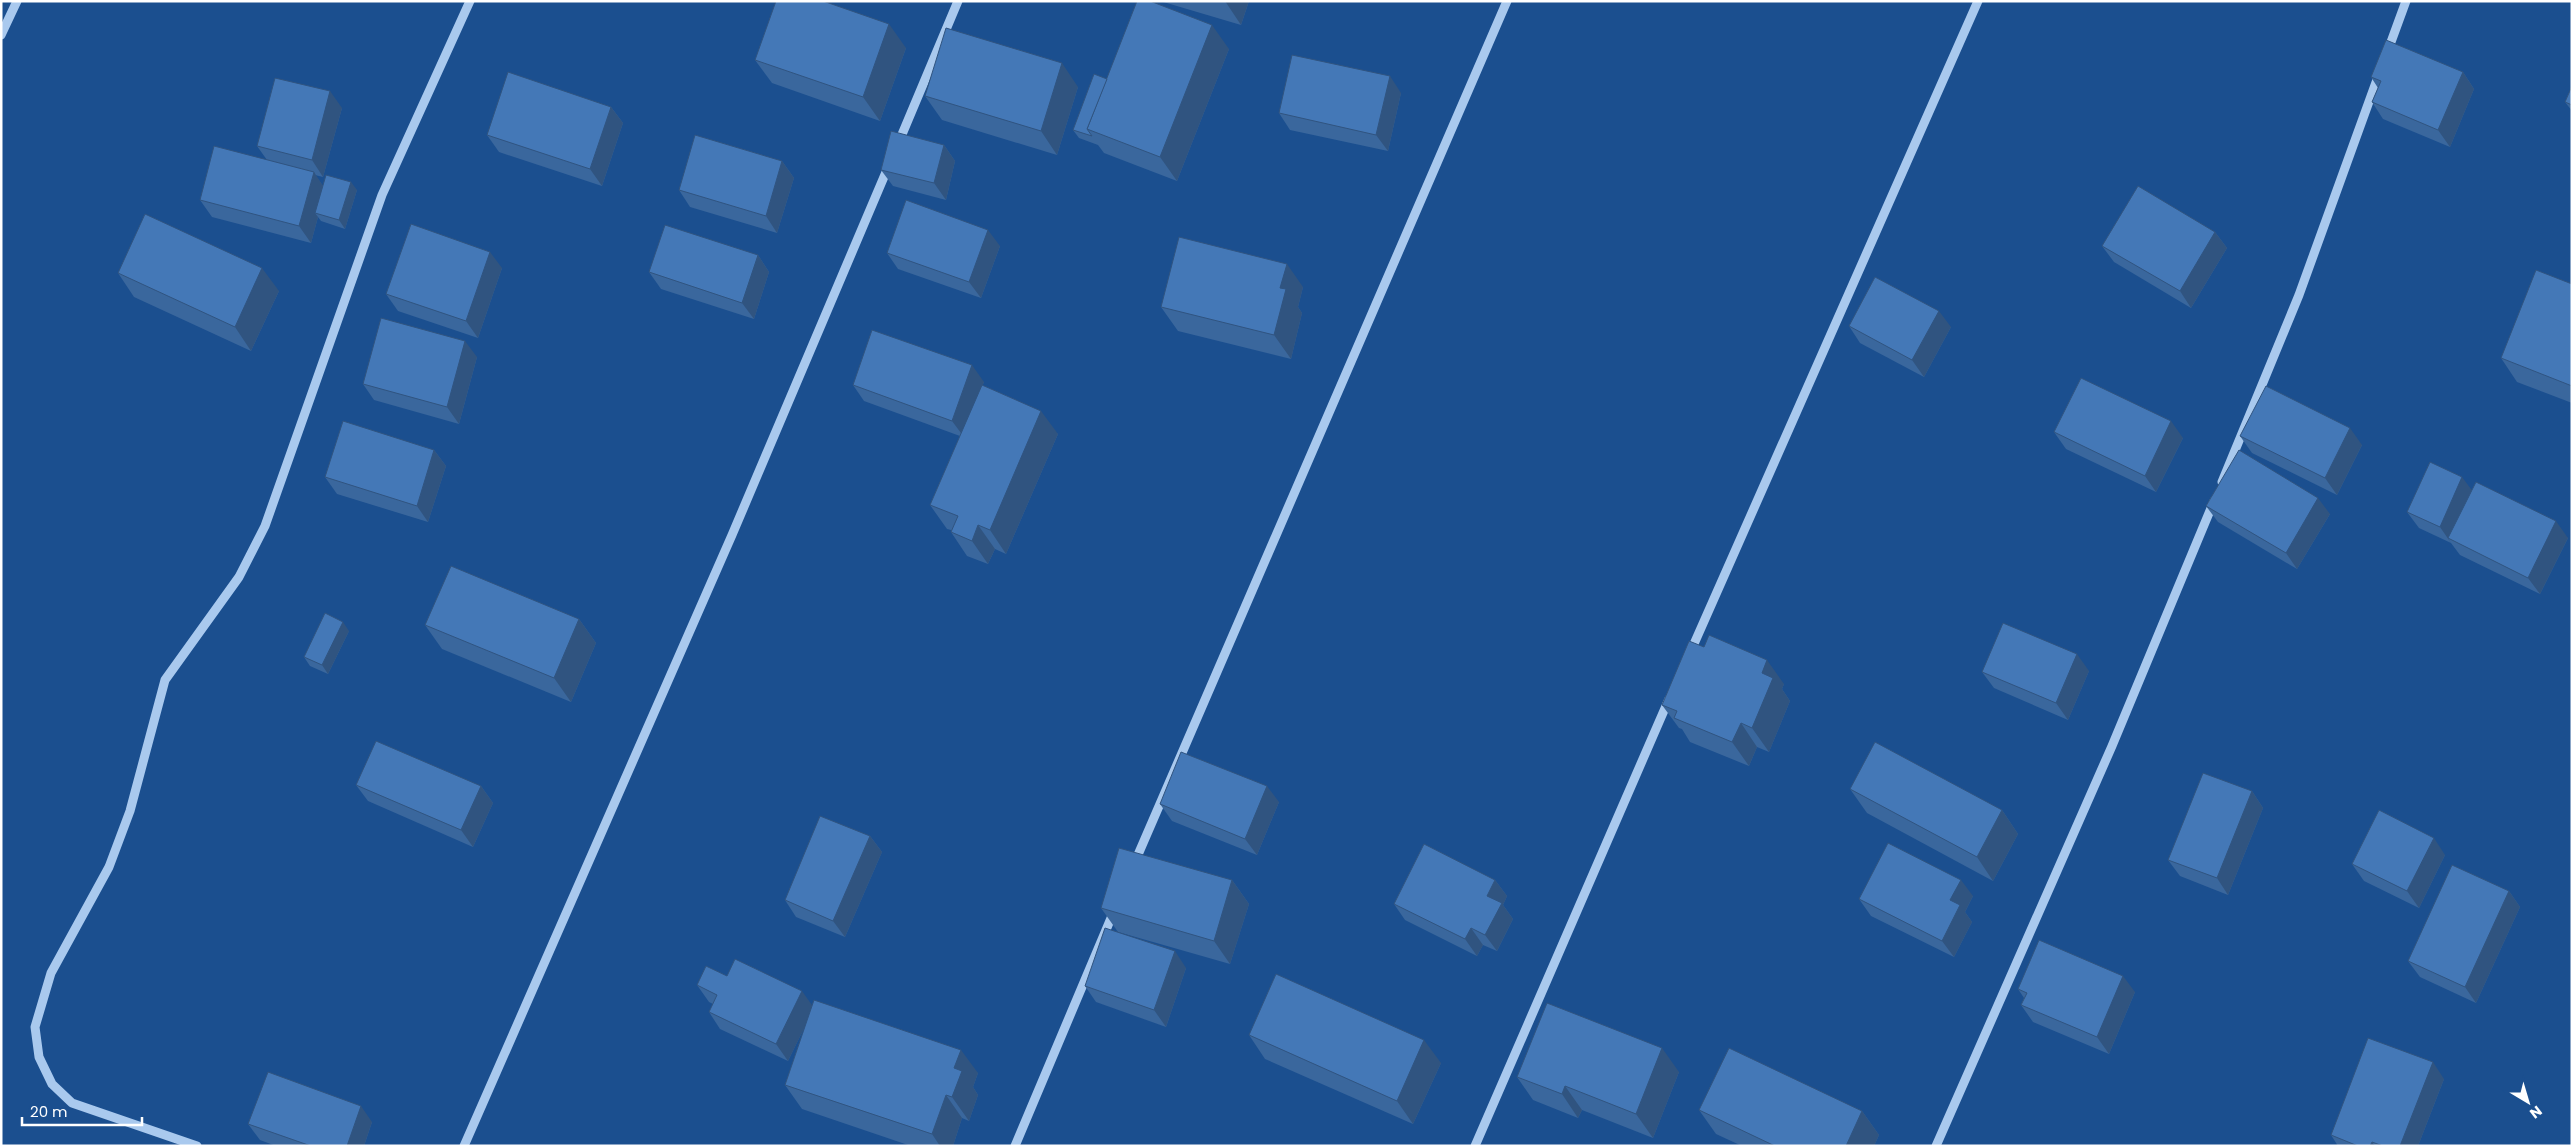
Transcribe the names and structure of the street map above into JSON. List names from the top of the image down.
{
  "scale_bar": "20 m",
  "north": "bottom right"
}
